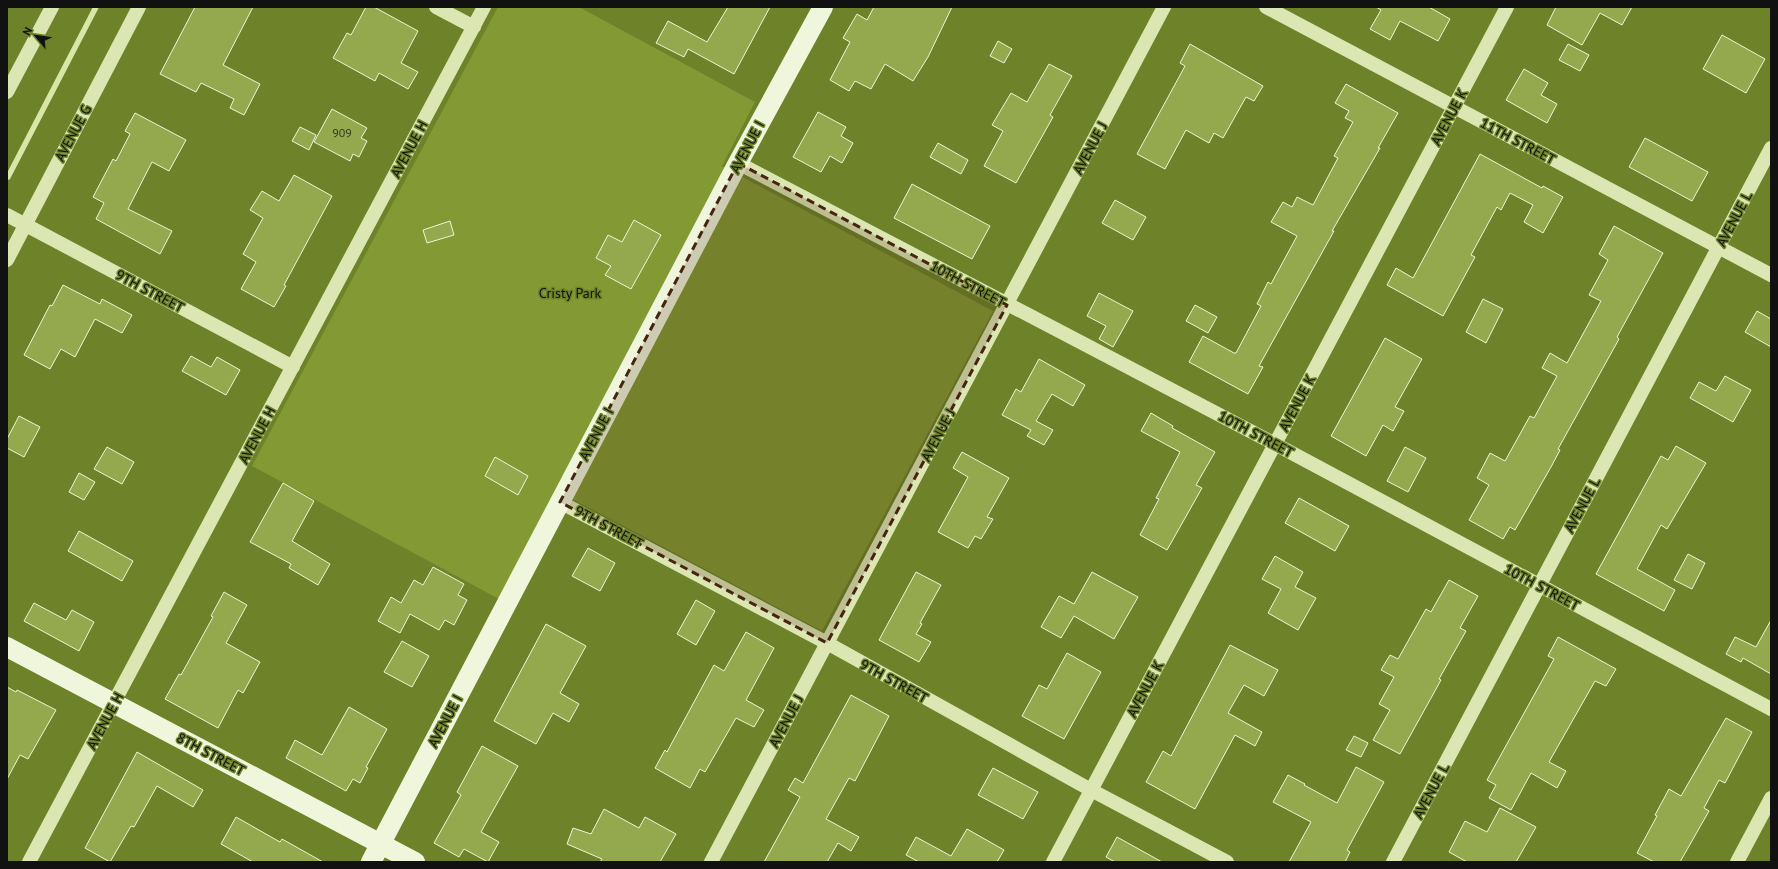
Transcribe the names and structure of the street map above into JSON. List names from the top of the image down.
{
  "streets": {
    "street": [
      "AVENUE K",
      "AVENUE G",
      "11TH STREET",
      "AVENUE I",
      "AVENUE J",
      "AVENUE H",
      "AVENUE L",
      "10TH STREET",
      "9TH STREET",
      "8TH STREET"
    ]
  },
  "crossings": [
    ["AVENUE K", "11TH STREET"],
    ["AVENUE K", "10TH STREET"],
    ["AVENUE K", "9TH STREET"],
    ["AVENUE G", "9TH STREET"],
    ["11TH STREET", "AVENUE L"],
    ["AVENUE I", "10TH STREET"],
    ["AVENUE I", "9TH STREET"],
    ["AVENUE I", "8TH STREET"],
    ["AVENUE J", "10TH STREET"],
    ["AVENUE J", "9TH STREET"],
    ["AVENUE H", "9TH STREET"],
    ["AVENUE H", "8TH STREET"],
    ["AVENUE L", "10TH STREET"]
  ],
  "parks": ["Cristy Park"],
  "house_numbers": ["909"],
  "north": "top left"
}
